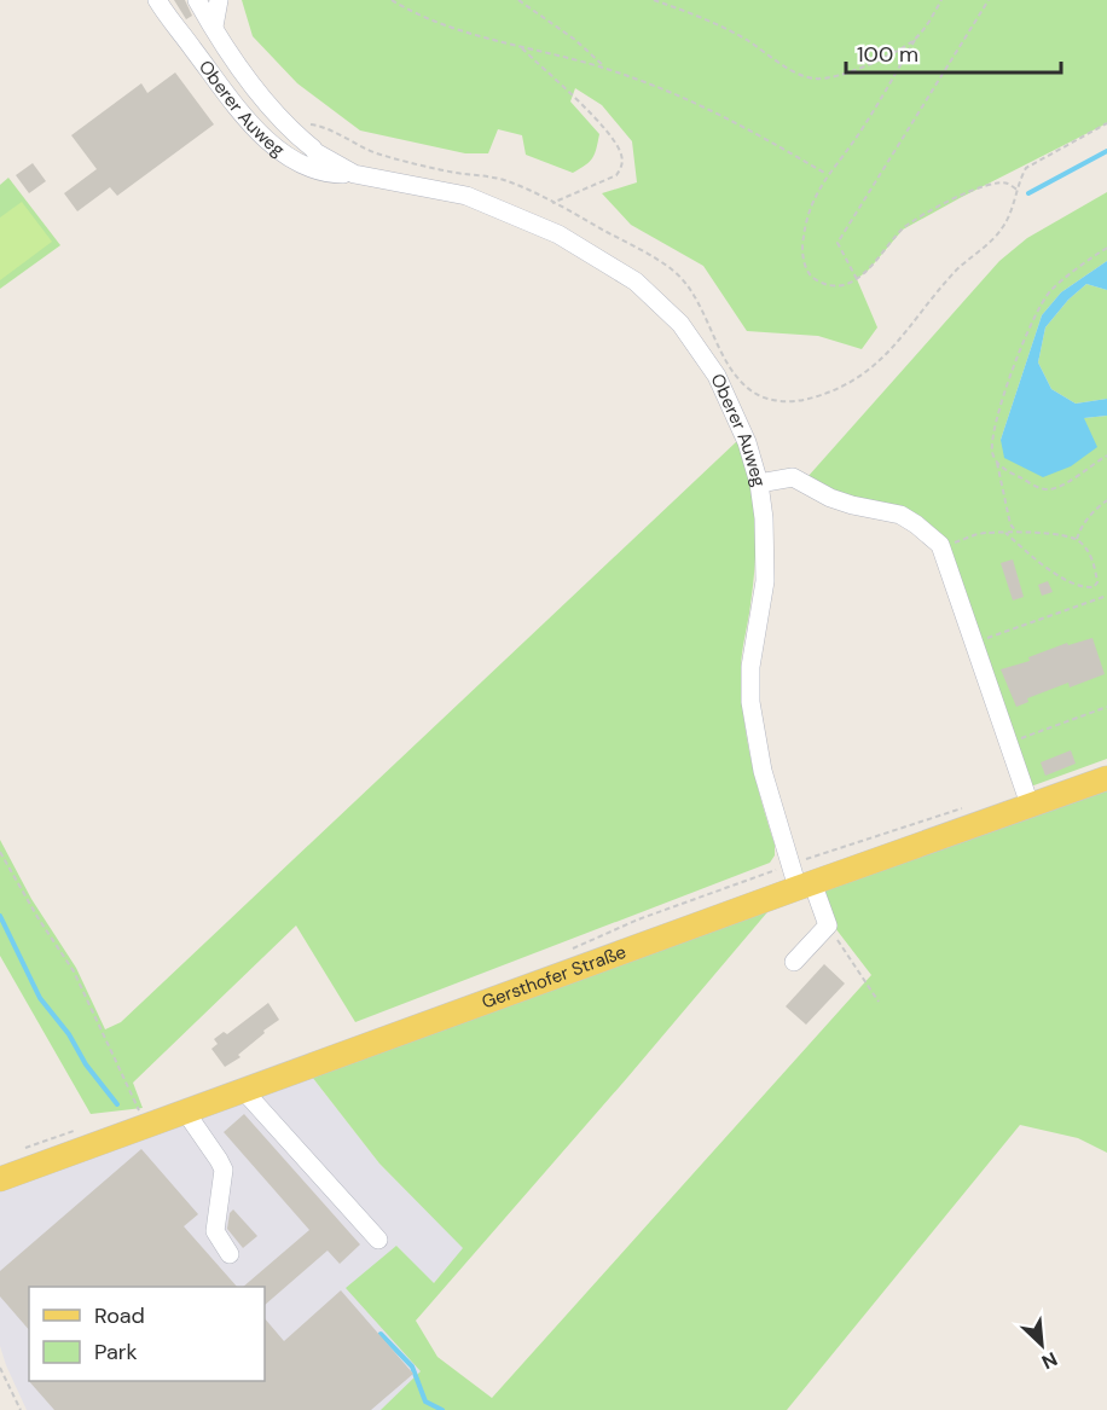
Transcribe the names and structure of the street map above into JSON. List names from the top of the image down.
{
  "streets": {
    "main road": ["Gersthofer Straße"],
    "street": ["Oberer Auweg"]
  },
  "legend": ["Road", "Park"],
  "scale_bar": "100 m",
  "north": "bottom right"
}
